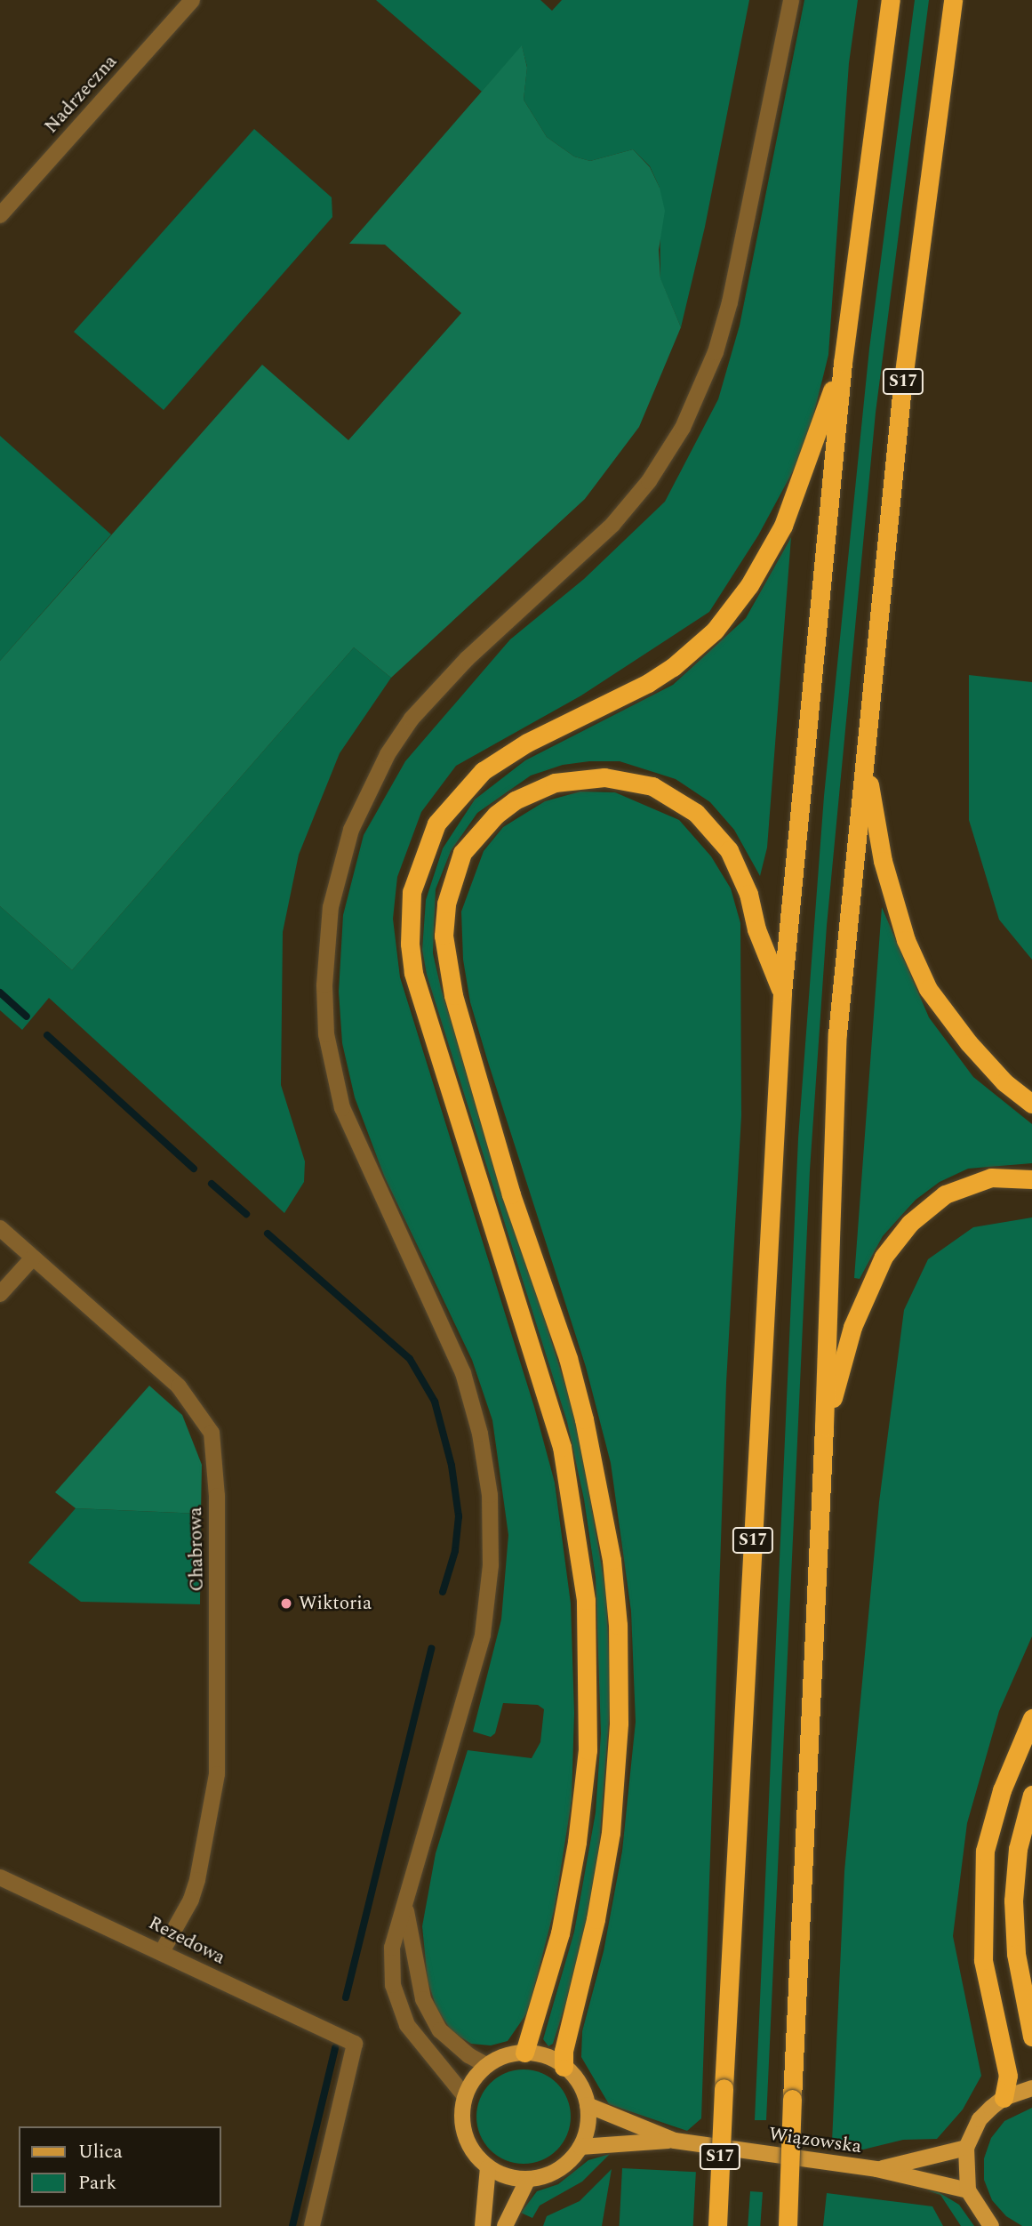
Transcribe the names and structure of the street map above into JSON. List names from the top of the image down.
{
  "streets": {
    "highway": ["S17"],
    "main road": ["Wiązowska"],
    "street": ["Nadrzeczna", "Chabrowa", "Rezedowa"]
  },
  "crossings": [
    ["Chabrowa", "Rezedowa"]
  ],
  "places": ["Wiktoria"],
  "legend": ["Ulica", "Park"]
}
